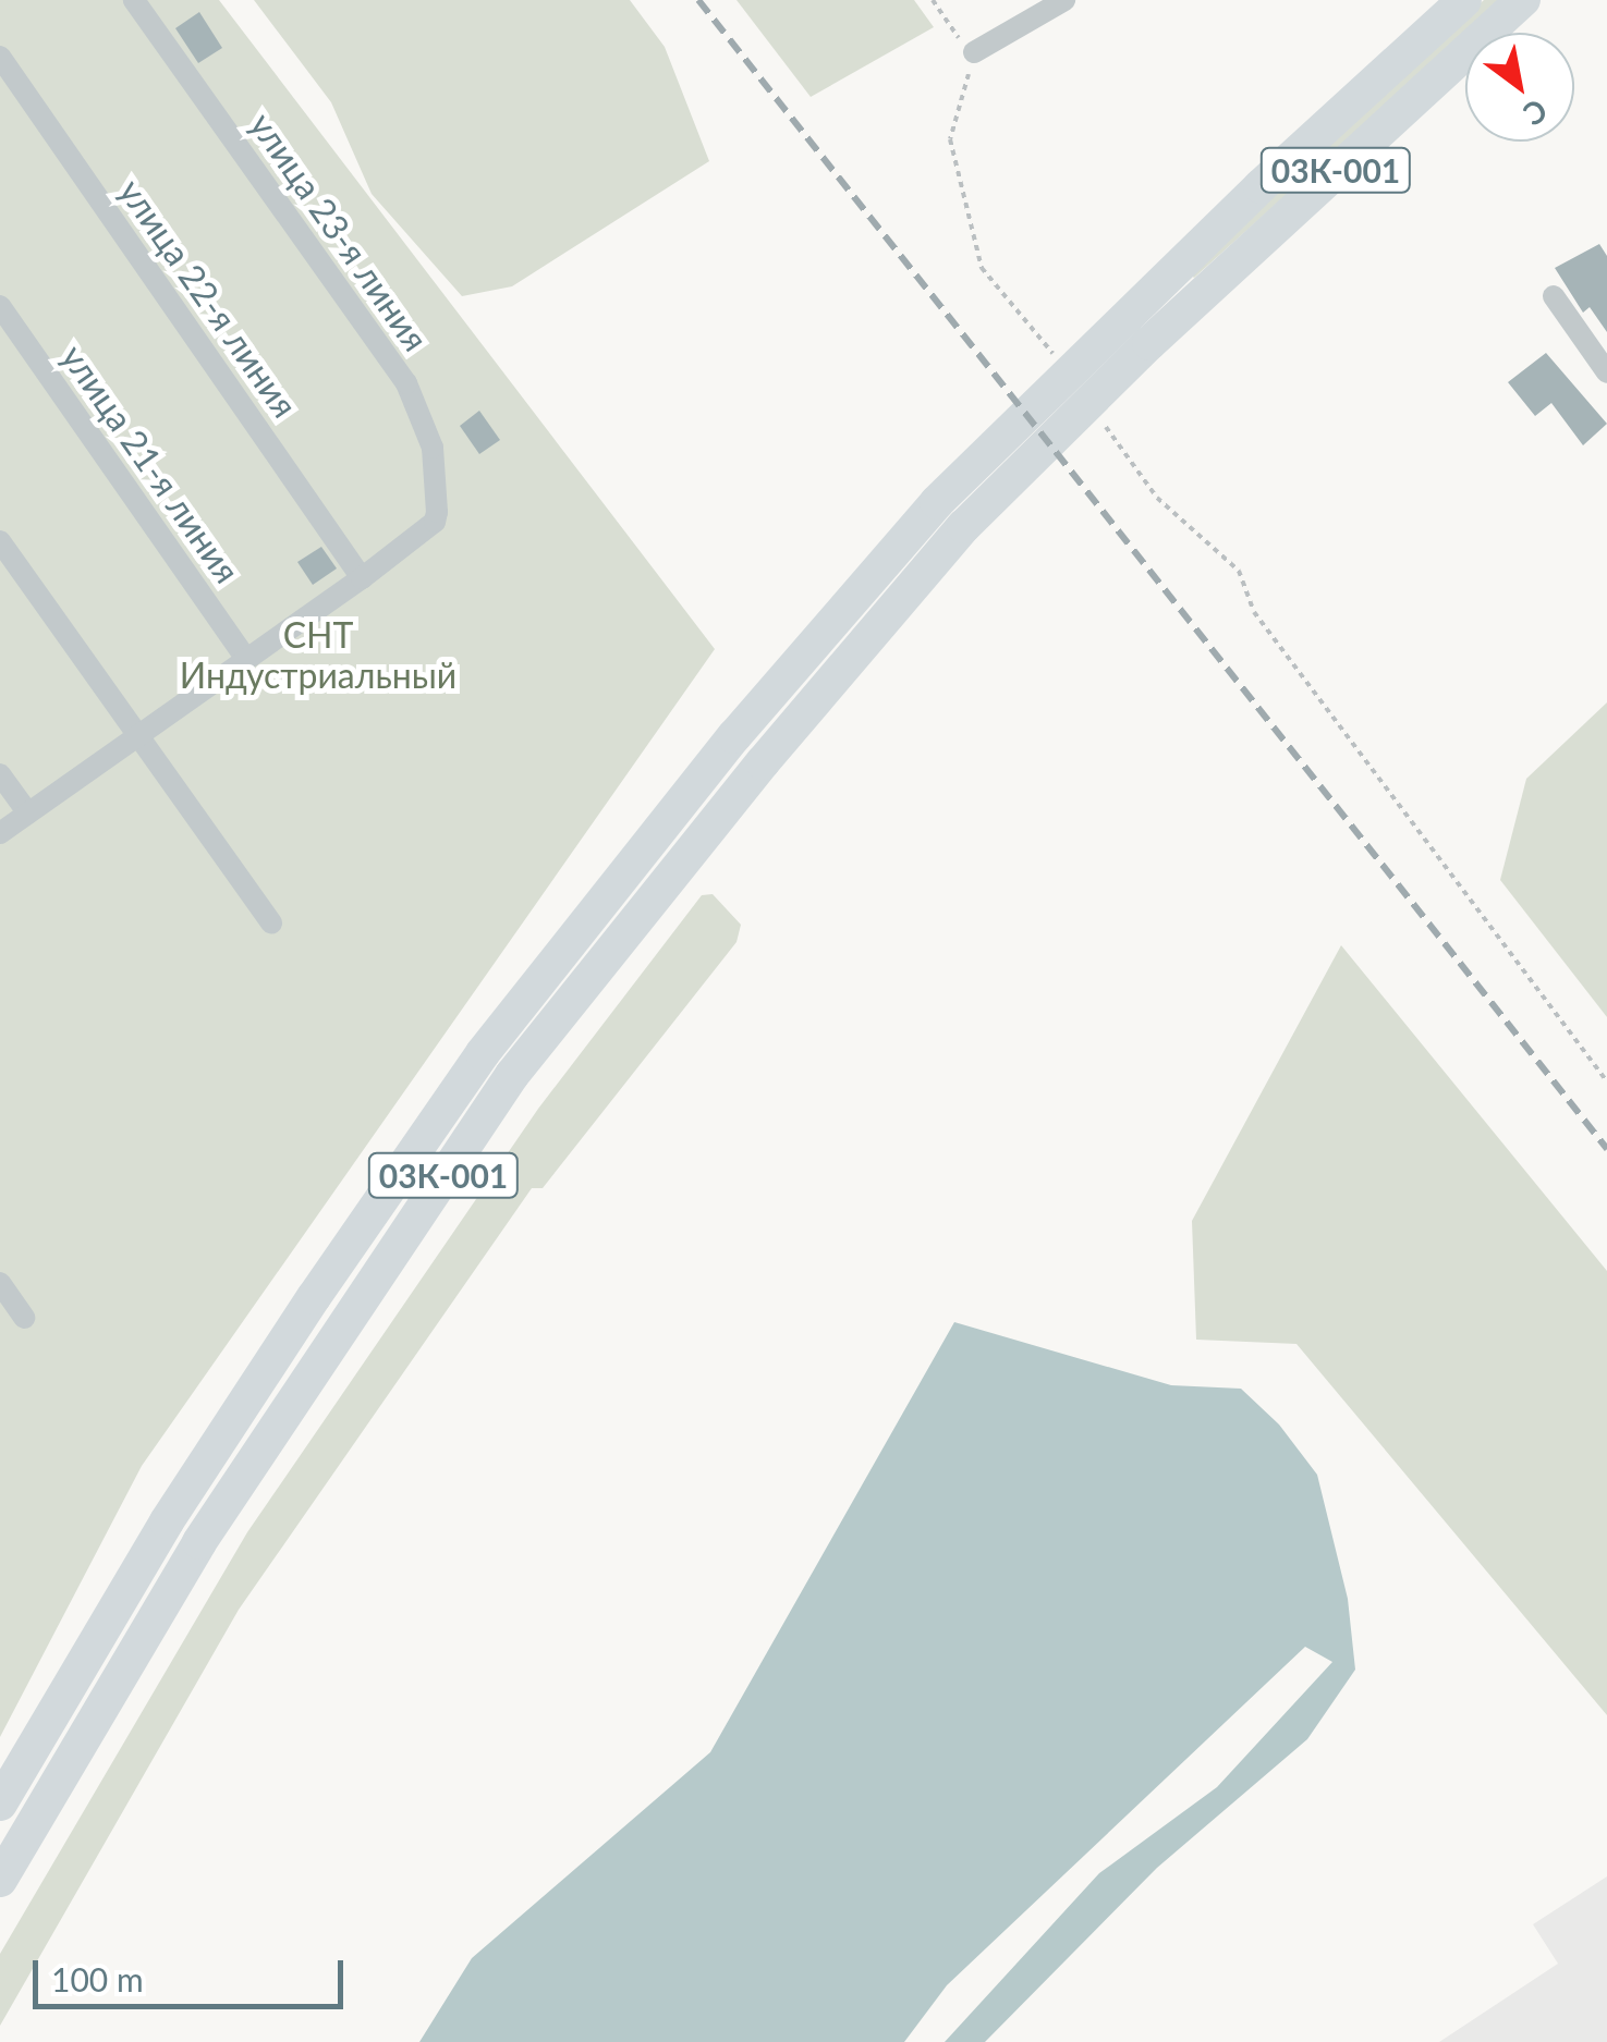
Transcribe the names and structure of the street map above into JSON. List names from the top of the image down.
{
  "streets": {
    "main road": ["03К-001"],
    "street": ["улица 23-я линия", "улица 22-я линия", "улица 21-я линия"]
  },
  "crossings": [
    ["улица 23-я линия", "улица 22-я линия"]
  ],
  "parks": ["СНТ Индустриальный"],
  "scale_bar": "100 m",
  "north": "bottom right"
}
